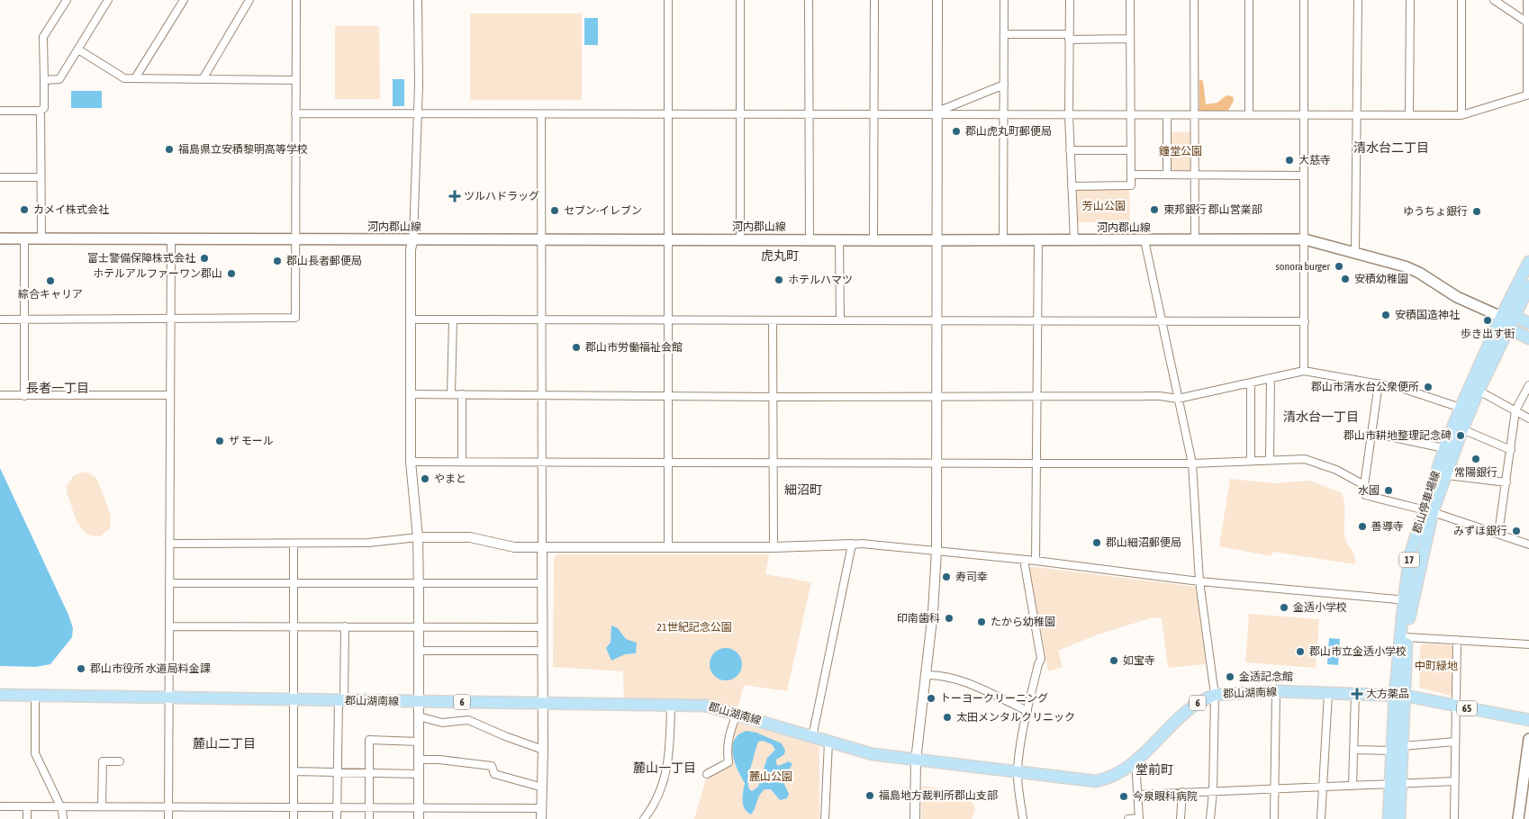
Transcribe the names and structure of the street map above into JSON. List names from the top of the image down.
{
  "streets": {
    "main road": [
      "河内郡山線",
      "郡山停車場線",
      "17",
      "郡山湖南線",
      "6",
      "65"
    ]
  },
  "crossings": [
    ["河内郡山線", "郡山停車場線"],
    ["郡山停車場線", "郡山湖南線"],
    ["郡山停車場線", "65"],
    ["郡山湖南線", "65"]
  ],
  "districts": [
    "清水台二丁目",
    "虎丸町",
    "長者一丁目",
    "清水台一丁目",
    "細沼町",
    "麓山二丁目",
    "麓山一丁目",
    "堂前町"
  ],
  "parks": [
    "鐘堂公園",
    "芳山公園",
    "21世紀記念公園",
    "中町緑地",
    "麓山公園"
  ],
  "places": {
    "other": [
      "郡山虎丸町郵便局",
      "福島県立安積黎明高等学校",
      "大慈寺",
      "カメイ株式会社",
      "東邦銀行 郡山営業部",
      "セブン-イレブン",
      "ゆうちょ銀行",
      "富士警備保障株式会社",
      "郡山長者郵便局",
      "sonora burger",
      "ホテルアルファーワン郡山",
      "安積幼稚園",
      "ホテルハマツ",
      "綜合キャリア",
      "安積国造神社",
      "歩き出す街",
      "郡山市労働福祉会館",
      "郡山市清水台公衆便所",
      "郡山市耕地整理記念碑",
      "ザ モール",
      "常陽銀行",
      "やまと",
      "水國",
      "善導寺",
      "みずほ銀行",
      "郡山細沼郵便局",
      "寿司幸",
      "金透小学校",
      "印南歯科",
      "たから幼稚園",
      "郡山市立金透小学校",
      "如宝寺",
      "郡山市役所 水道局料金課",
      "金透記念館",
      "トーヨークリーニング",
      "太田メンタルクリニック",
      "福島地方裁判所郡山支部",
      "今泉眼科病院"
    ],
    "health": ["ツルハドラッグ", "大方薬品"]
  }
}
